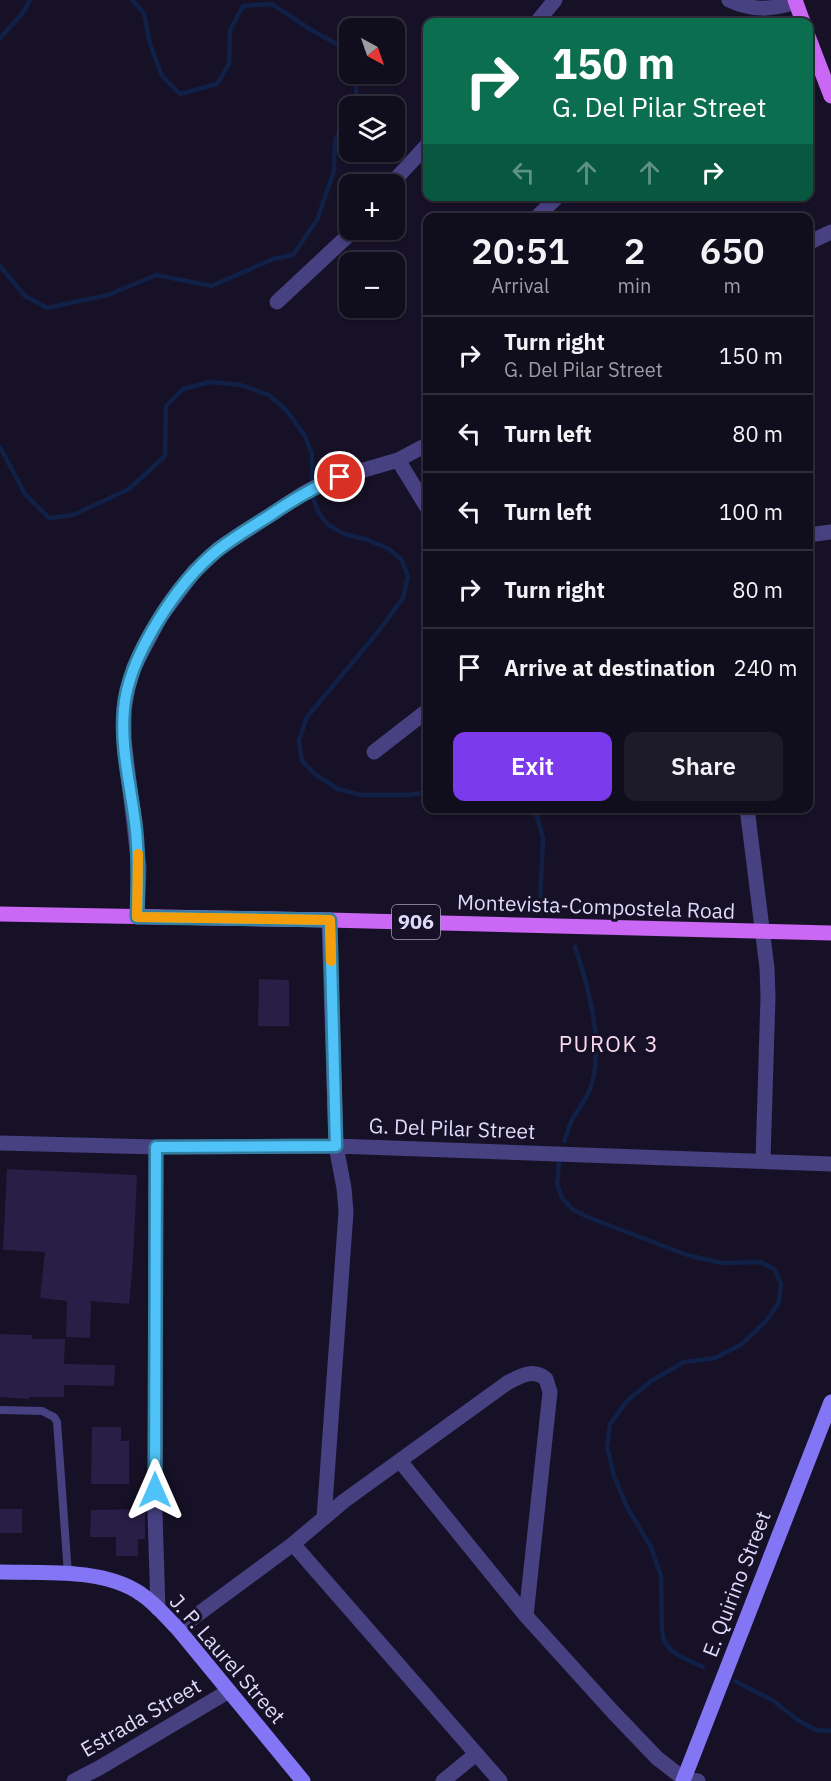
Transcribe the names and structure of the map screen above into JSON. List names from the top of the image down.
{
  "streets": {
    "main road": [
      "Montevista-Compostela Road",
      "906",
      "E. Quirino Street",
      "J. P. Laurel Street"
    ],
    "street": ["G. Del Pilar Street", "Estrada Street"]
  },
  "crossings": [
    ["J. P. Laurel Street", "Estrada Street"]
  ],
  "districts": ["PUROK 3"],
  "north": "bottom right",
  "page": {
    "map_buttons": ["+", "−"],
    "turn": ["150 m", "G. Del Pilar Street"],
    "eta": [
      "20:51",
      "Arrival",
      "2",
      "min",
      "650",
      "m"
    ],
    "list": [
      {
        "name": "Turn right",
        "note": "G. Del Pilar Street",
        "value": "150 m"
      },
      {
        "name": "Turn left",
        "value": "80 m"
      },
      {
        "name": "Turn left",
        "value": "100 m"
      },
      {
        "name": "Turn right",
        "value": "80 m"
      },
      {
        "name": "Arrive at destination",
        "value": "240 m"
      }
    ],
    "buttons": ["Exit", "Share"]
  }
}
